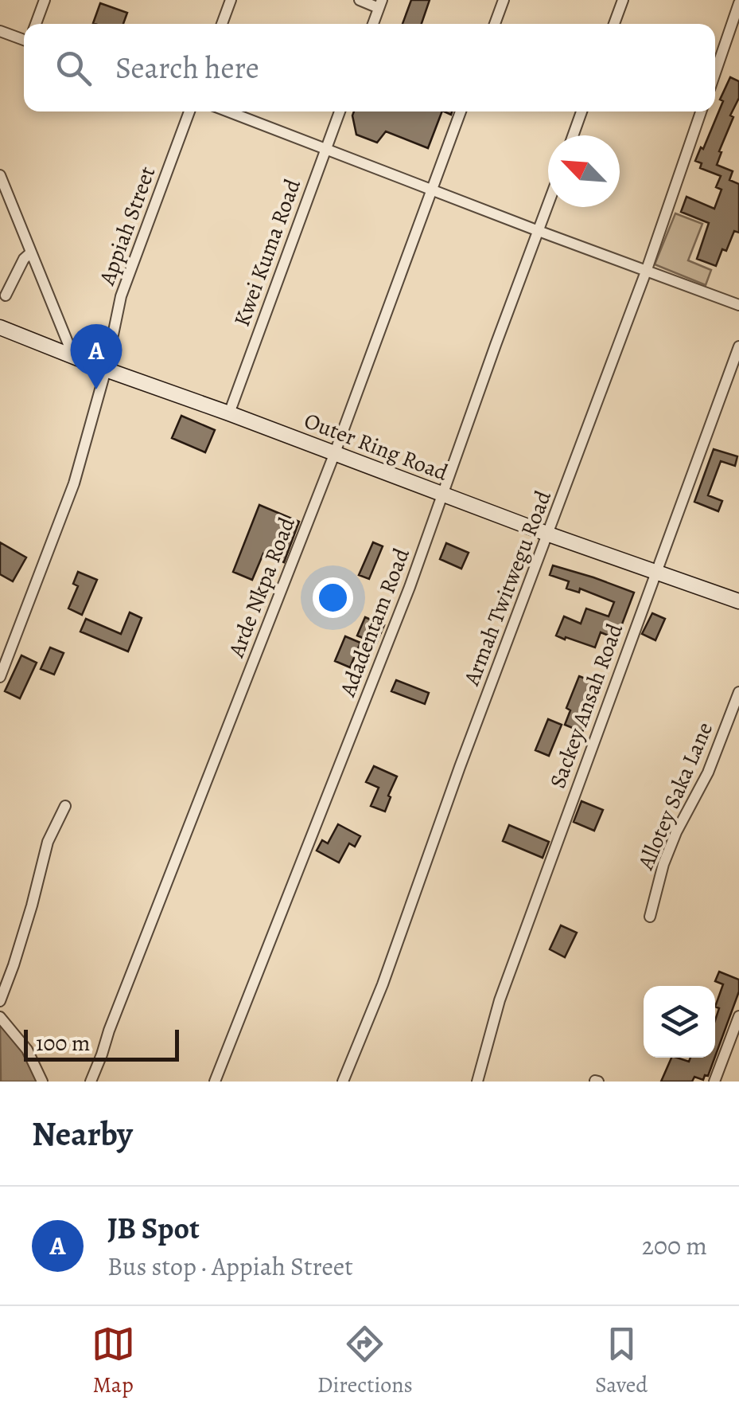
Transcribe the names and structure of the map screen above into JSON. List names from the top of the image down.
{
  "streets": {
    "street": [
      "Appiah Street",
      "Kwei Kuma Road",
      "Outer Ring Road",
      "Arde Nkpa Road",
      "Armah Twitwegu Road",
      "Adadentam Road",
      "Sackey Ansah Road",
      "Allotey Saka Lane"
    ]
  },
  "crossings": [
    ["Appiah Street", "Outer Ring Road"],
    ["Kwei Kuma Road", "Outer Ring Road"],
    ["Outer Ring Road", "Arde Nkpa Road"],
    ["Outer Ring Road", "Armah Twitwegu Road"],
    ["Outer Ring Road", "Adadentam Road"],
    ["Outer Ring Road", "Sackey Ansah Road"]
  ],
  "scale_bar": "100 m",
  "north": "top left",
  "page": {
    "search": "Search here",
    "pins": "A",
    "scale": "100 m",
    "heading": "Nearby",
    "list": [
      {
        "mark": "A",
        "name": "JB Spot",
        "note": "Bus stop · Appiah Street",
        "value": "200 m"
      }
    ],
    "nav": ["Map", "Directions", "Saved"]
  }
}
